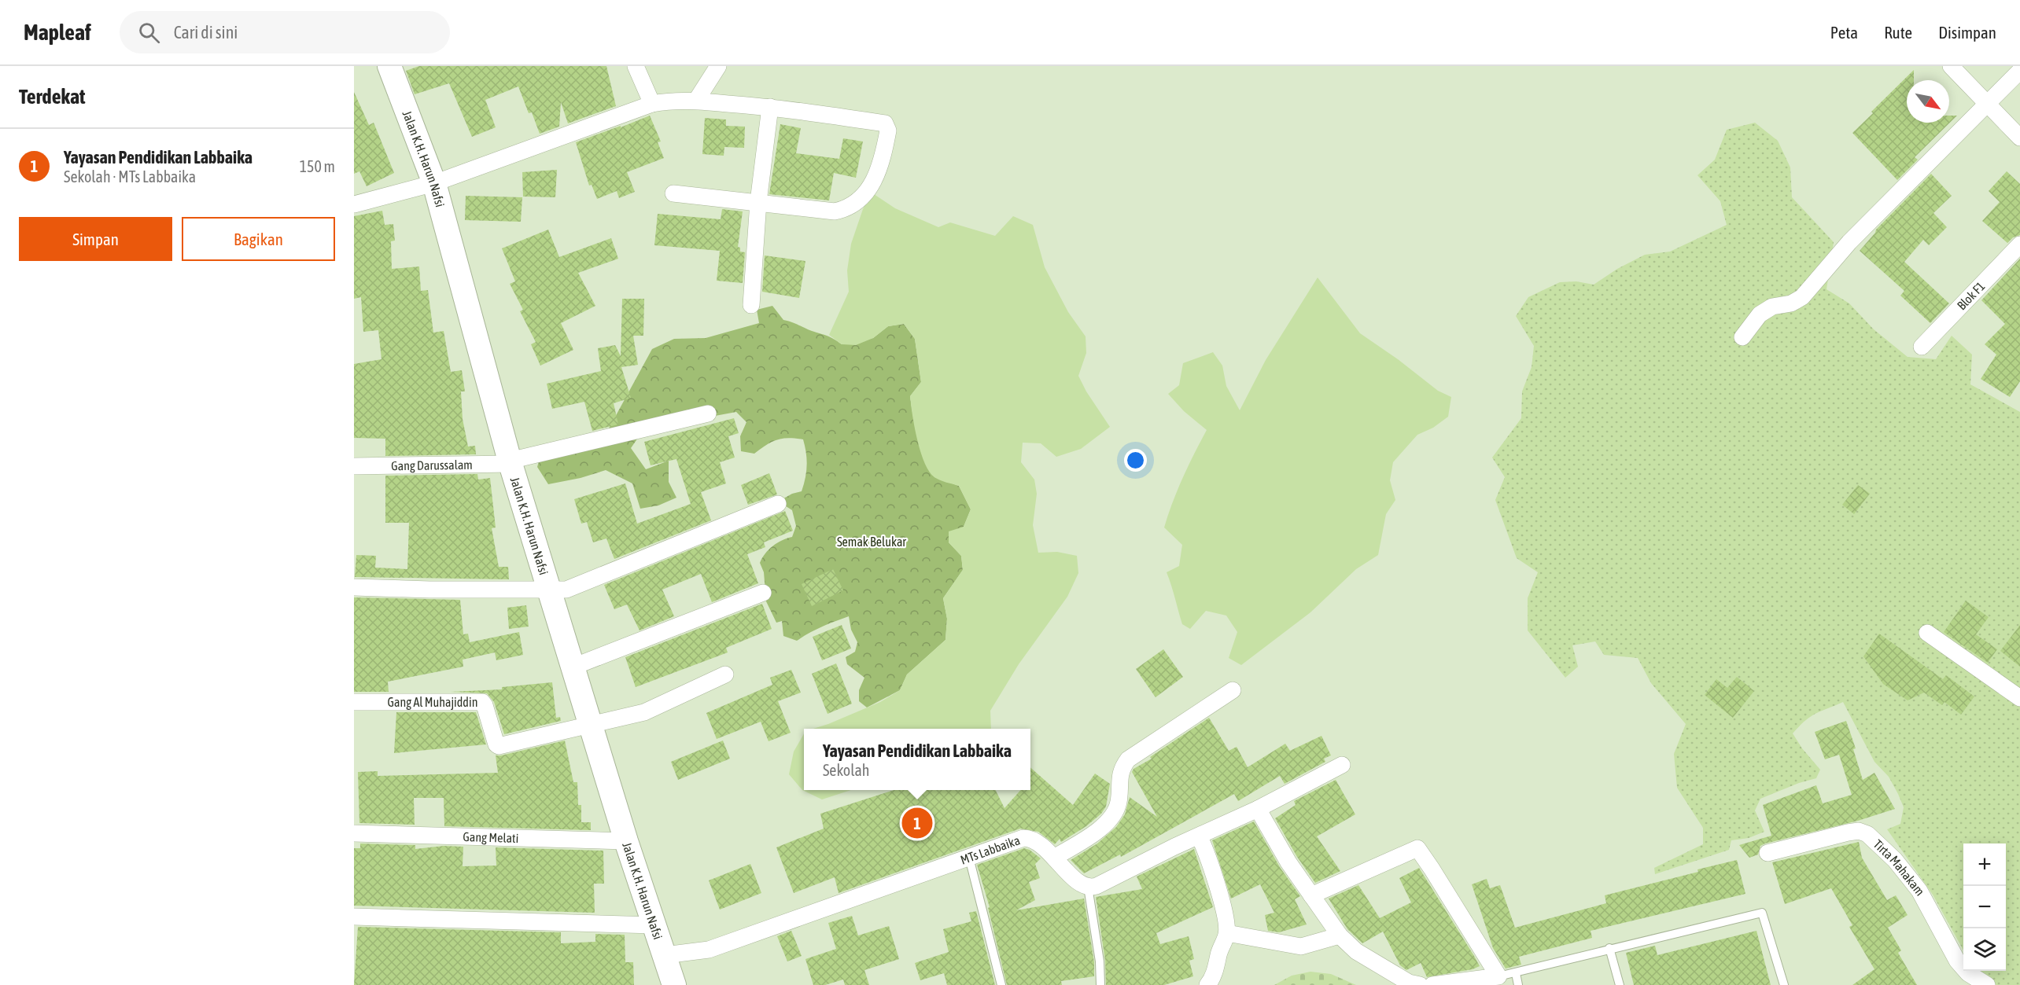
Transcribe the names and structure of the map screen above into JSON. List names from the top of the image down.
{
  "streets": {
    "main road": ["Jalan K.H. Harun Nafsi"],
    "street": [
      "Blok F1",
      "Gang Darussalam",
      "Gang Al Muhajiddin",
      "Gang Melati",
      "MTs Labbaika",
      "Tirta Mahakam"
    ]
  },
  "crossings": [
    ["Jalan K.H. Harun Nafsi", "Gang Darussalam"],
    ["Jalan K.H. Harun Nafsi", "Gang Al Muhajiddin"],
    ["Jalan K.H. Harun Nafsi", "Gang Melati"],
    ["Jalan K.H. Harun Nafsi", "MTs Labbaika"]
  ],
  "parks": ["Semak Belukar"],
  "north": "bottom right",
  "page": {
    "header": "Mapleaf",
    "search": "Cari di sini",
    "nav": ["Peta", "Rute", "Disimpan"],
    "heading": "Terdekat",
    "list": [
      {
        "mark": "1",
        "name": "Yayasan Pendidikan Labbaika",
        "note": "Sekolah · MTs Labbaika",
        "value": "150 m"
      }
    ],
    "buttons": ["Simpan", "Bagikan"],
    "popup": ["Yayasan Pendidikan Labbaika", "Sekolah"],
    "pins": "1",
    "map_buttons": ["+", "−"]
  }
}
